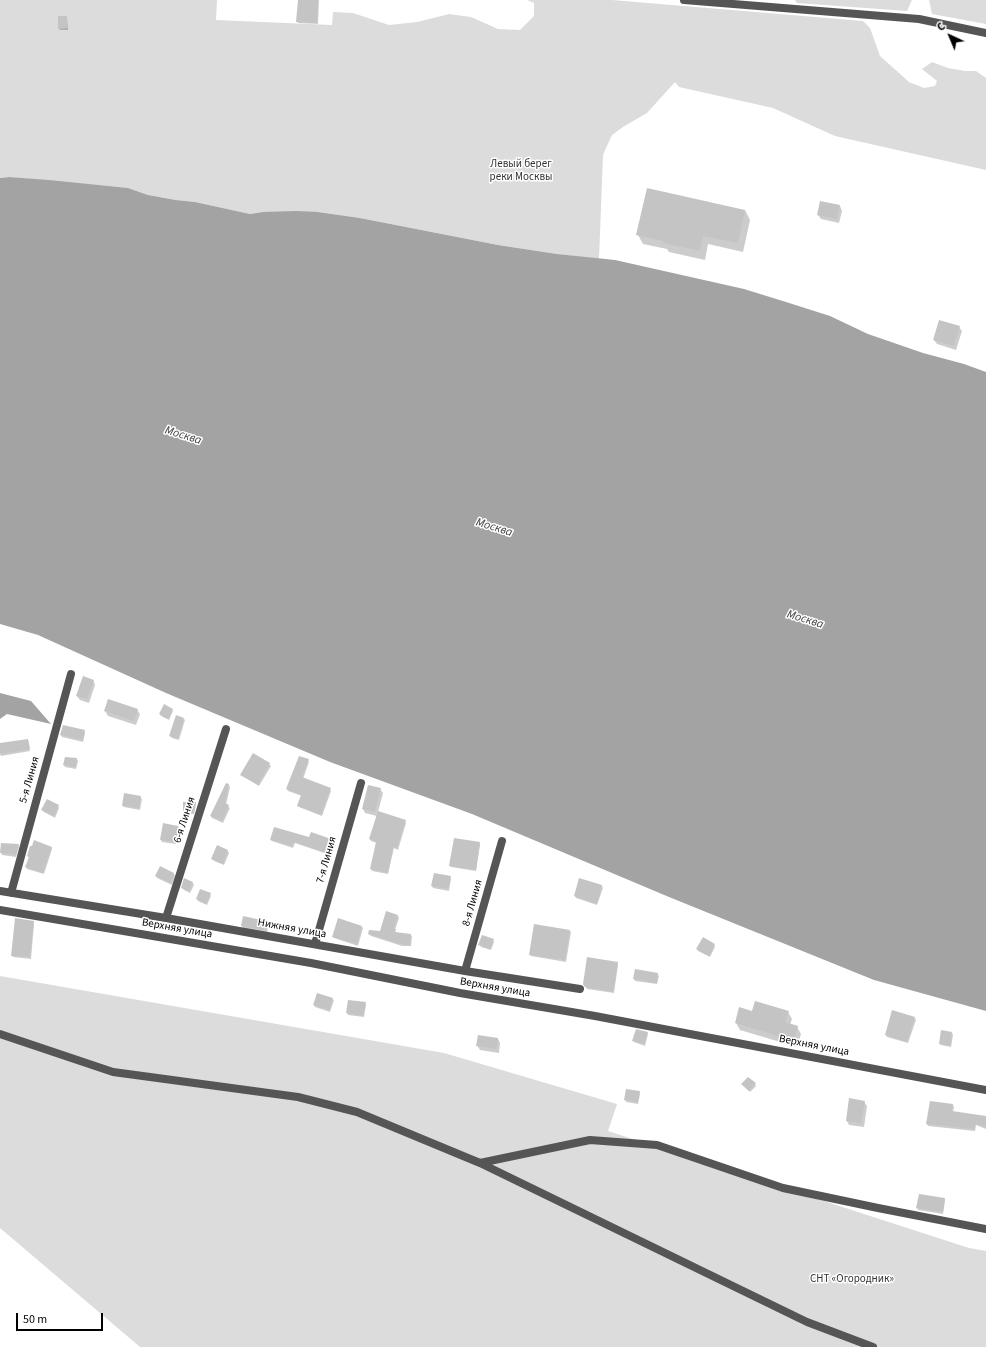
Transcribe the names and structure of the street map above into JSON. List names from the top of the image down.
{
  "streets": {
    "street": [
      "5-я Линия",
      "6-я Линия",
      "7-я Линия",
      "8-я Линия",
      "Верхняя улица",
      "Нижняя улица"
    ]
  },
  "crossings": [
    ["5-я Линия", "Нижняя улица"],
    ["6-я Линия", "Нижняя улица"],
    ["7-я Линия", "Нижняя улица"],
    ["8-я Линия", "Нижняя улица"]
  ],
  "water": ["Москва"],
  "parks": ["Левый берег реки Москвы", "СНТ «Огородник»"],
  "scale_bar": "50 m",
  "north": "top left"
}
